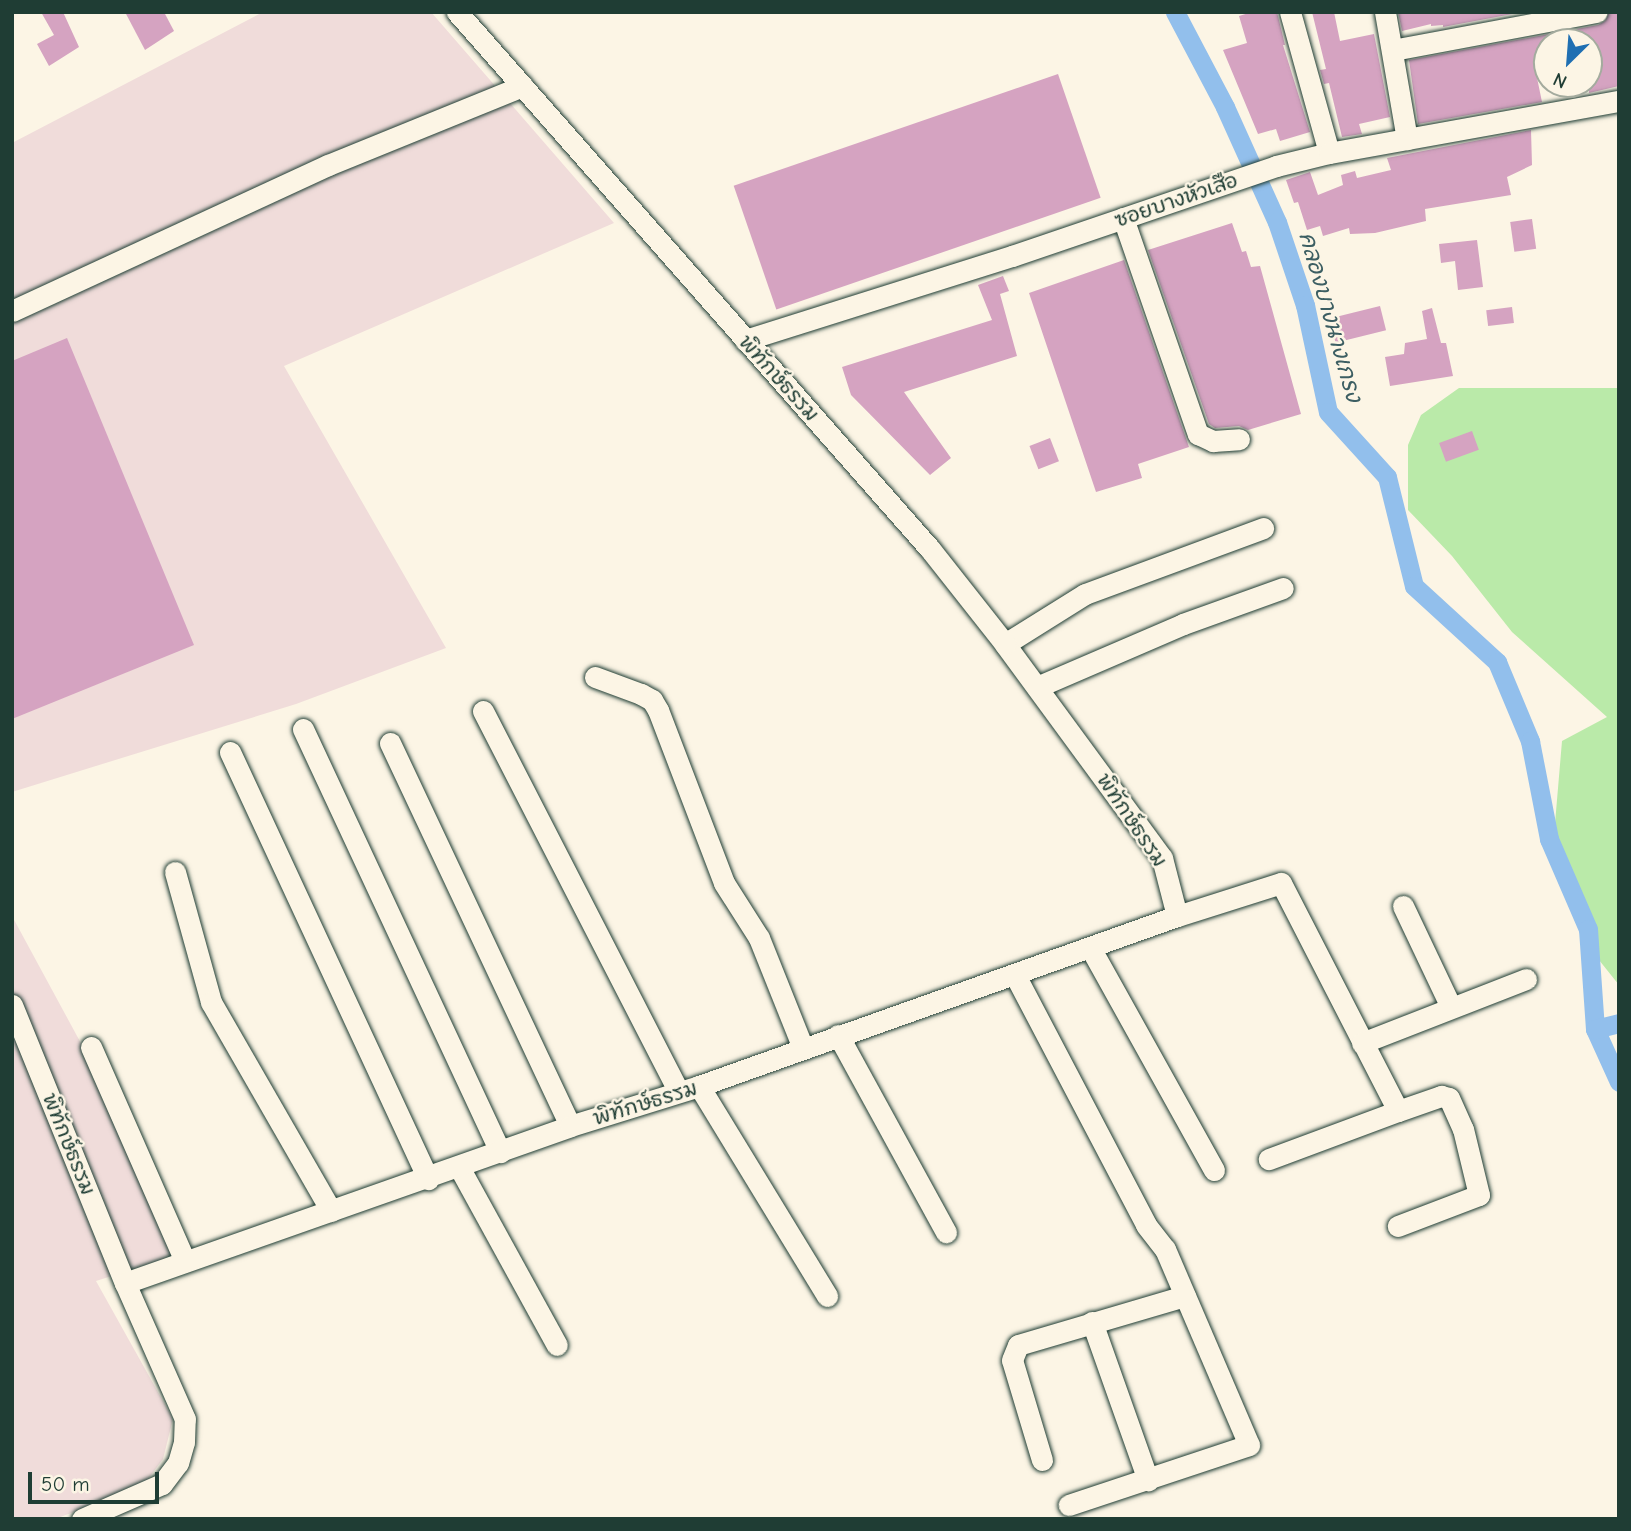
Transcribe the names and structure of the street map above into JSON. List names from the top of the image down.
{
  "streets": {
    "street": ["ซอยบางหัวเสือ", "พิทักษ์ธรรม"]
  },
  "crossings": [
    ["ซอยบางหัวเสือ", "พิทักษ์ธรรม"]
  ],
  "water": ["คลองบางนางเกรง"],
  "scale_bar": "50 m",
  "north": "bottom left"
}
